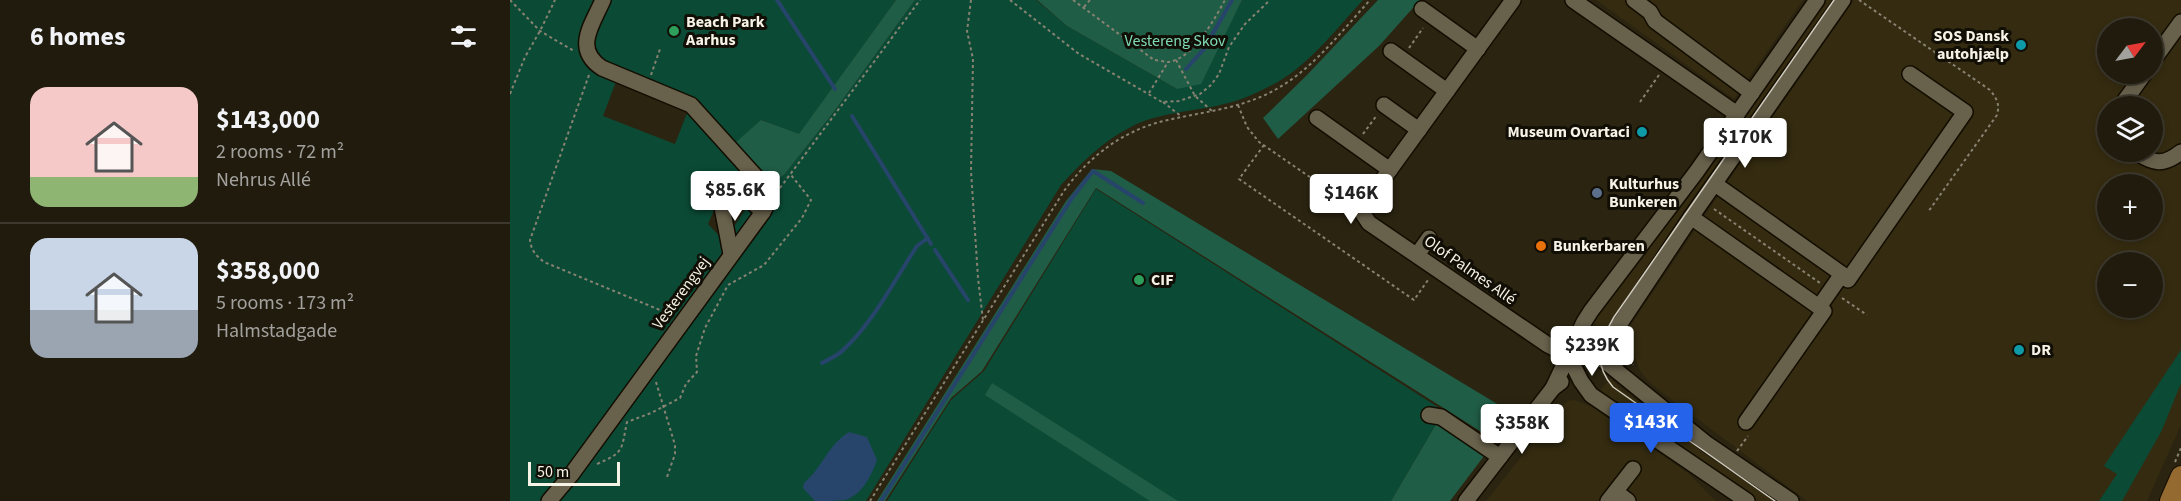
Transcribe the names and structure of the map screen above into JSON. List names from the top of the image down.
{
  "streets": {
    "street": ["Olof Palmes Allé", "Vesterengvej"]
  },
  "parks": ["Vestereng Skov"],
  "places": [
    "Beach Park Aarhus",
    "SOS Dansk autohjælp",
    "Museum Ovartaci",
    "Kulturhus Bunkeren",
    "Bunkerbaren",
    "CIF",
    "DR"
  ],
  "scale_bar": "50 m",
  "north": "top right",
  "page": {
    "heading": "6 homes",
    "map_buttons": ["+", "−"],
    "list": [
      {
        "name": "$143,000",
        "note": "2 rooms · 72 m² · Nehrus Allé"
      },
      {
        "name": "$358,000",
        "note": "5 rooms · 173 m² · Halmstadgade"
      }
    ],
    "price": [
      "$170K",
      "$85.6K",
      "$146K",
      "$239K",
      "$143K",
      "$358K"
    ],
    "scale": "50 m"
  }
}
